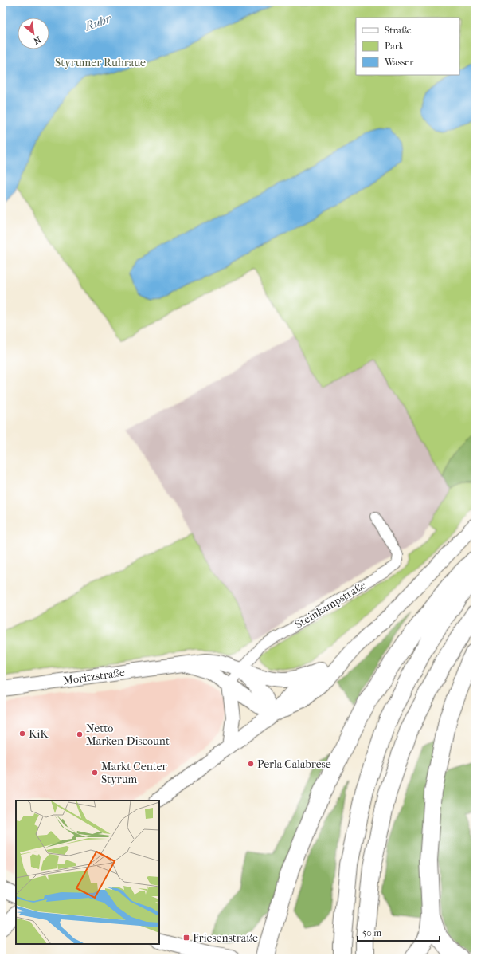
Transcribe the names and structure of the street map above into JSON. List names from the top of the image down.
{
  "streets": {
    "main road": ["Moritzstraße"],
    "street": ["Steinkampstraße"]
  },
  "crossings": [
    ["Steinkampstraße", "Moritzstraße"]
  ],
  "water": ["Ruhr"],
  "parks": ["Styrumer Ruhraue"],
  "places": {
    "other": [
      "KiK",
      "Netto Marken-Discount",
      "Perla Calabrese",
      "Markt Center Styrum"
    ],
    "transit": ["Friesenstraße"]
  },
  "legend": ["Straße", "Park", "Wasser"],
  "scale_bar": "50 m",
  "north": "bottom right"
}
